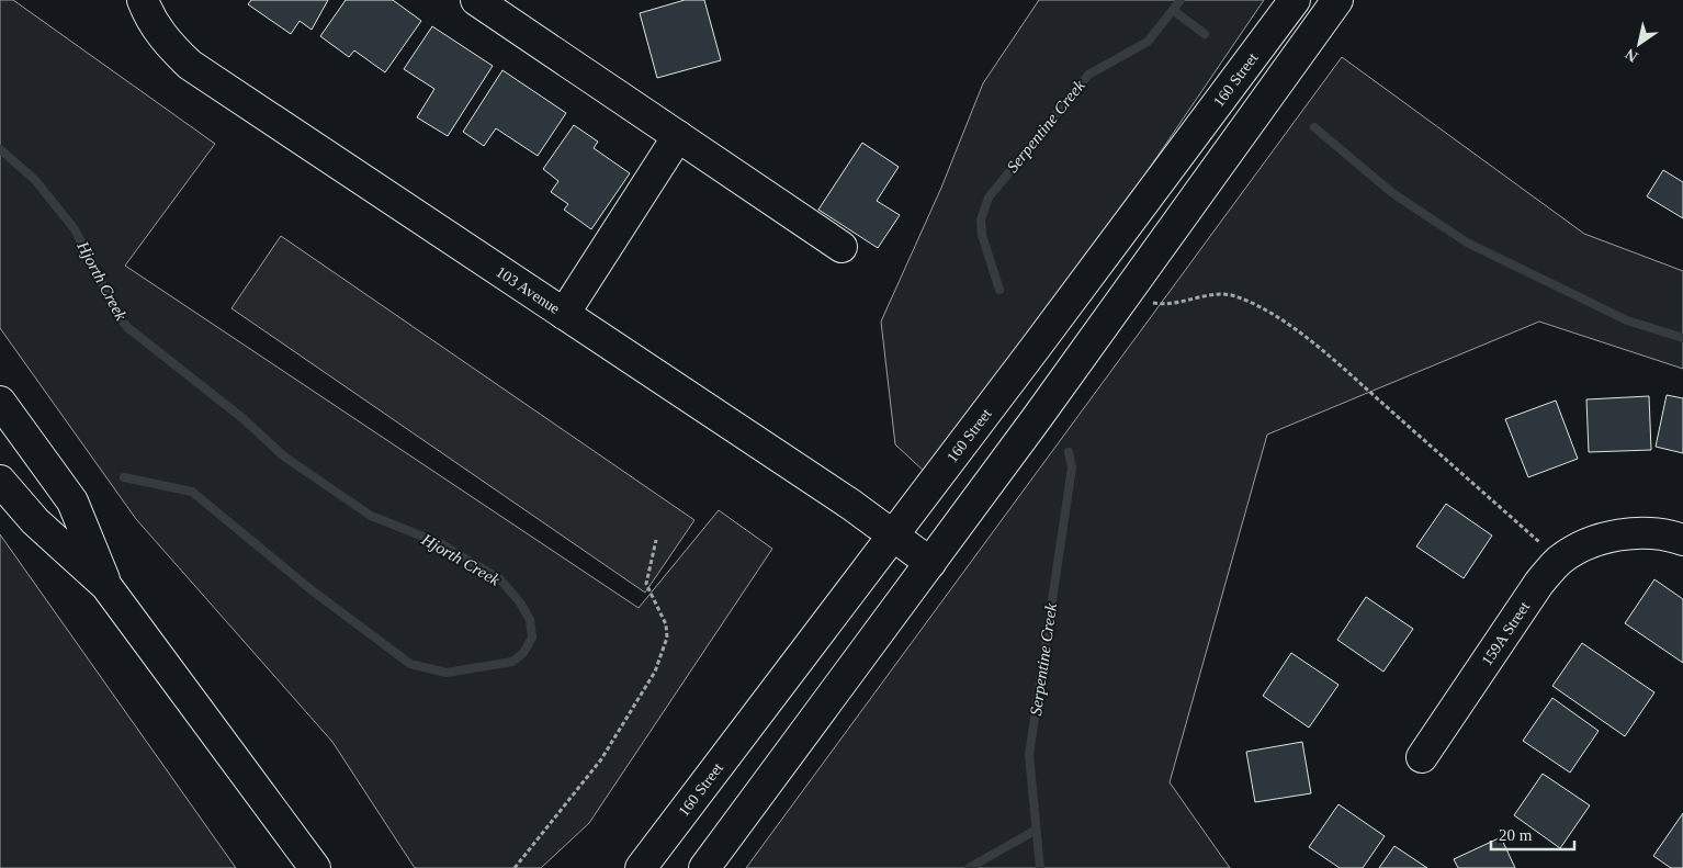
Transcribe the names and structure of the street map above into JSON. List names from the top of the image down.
{
  "streets": {
    "main road": ["160 Street", "103 Avenue", "159A Street"]
  },
  "crossings": [
    ["160 Street", "103 Avenue"]
  ],
  "water": ["Serpentine Creek", "Hjorth Creek"],
  "scale_bar": "20 m",
  "north": "bottom left"
}
